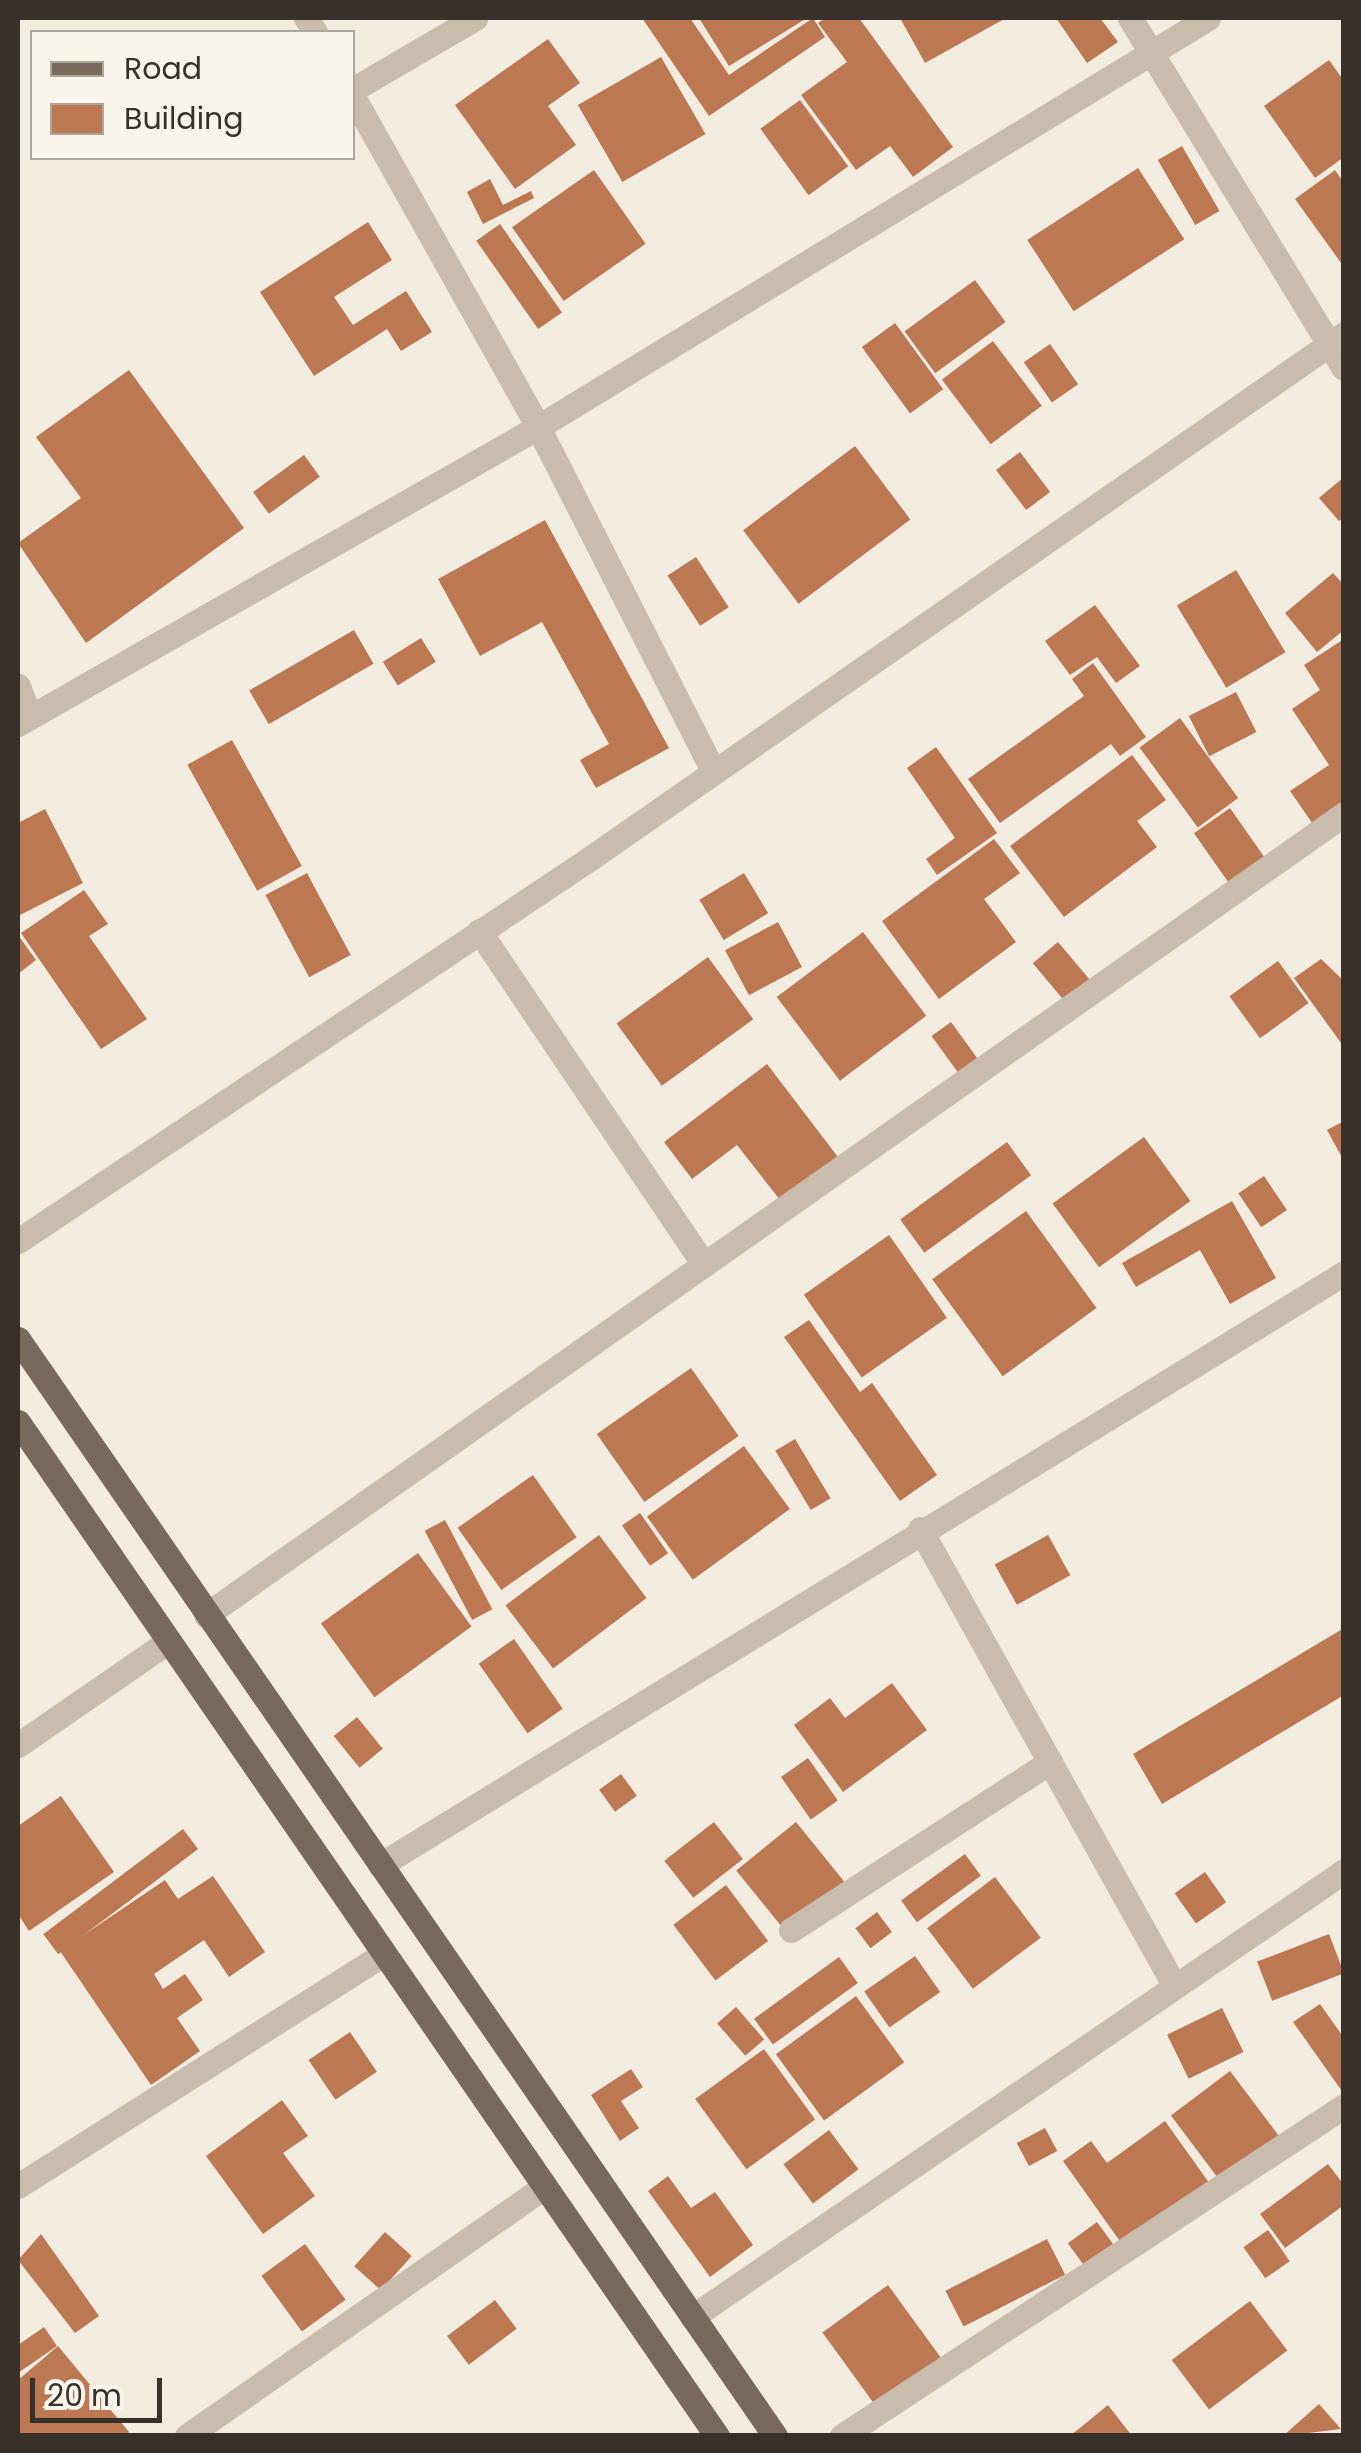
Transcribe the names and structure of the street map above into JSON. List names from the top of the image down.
{
  "legend": ["Road", "Building"],
  "scale_bar": "20 m"
}
